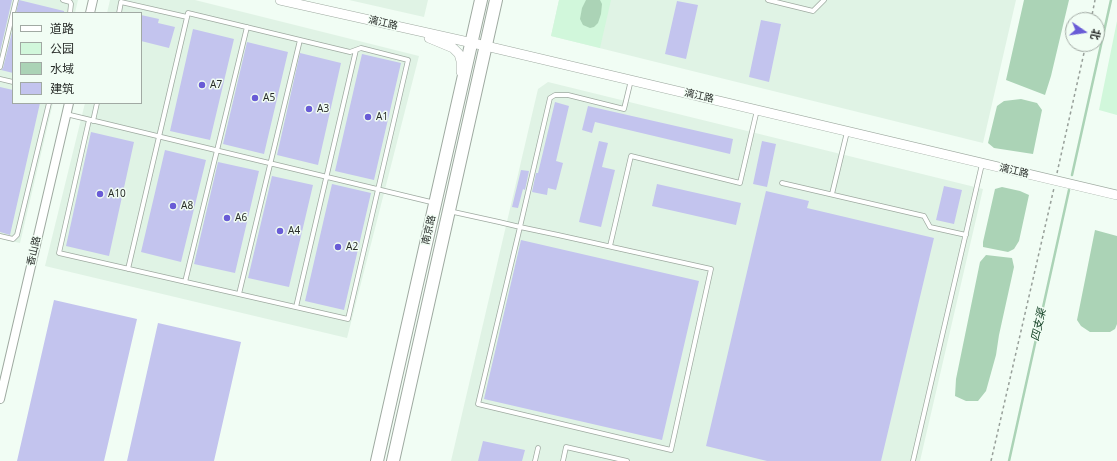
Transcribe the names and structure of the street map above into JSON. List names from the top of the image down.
{
  "streets": {
    "main road": ["南京路"],
    "street": ["漓江路", "香山路"]
  },
  "crossings": [
    ["漓江路", "南京路"]
  ],
  "water": ["四支渠"],
  "places": [
    "A7",
    "A5",
    "A3",
    "A1",
    "A10",
    "A8",
    "A6",
    "A4",
    "A2"
  ],
  "legend": [
    "道路",
    "公园",
    "水域",
    "建筑"
  ],
  "north": "right"
}
